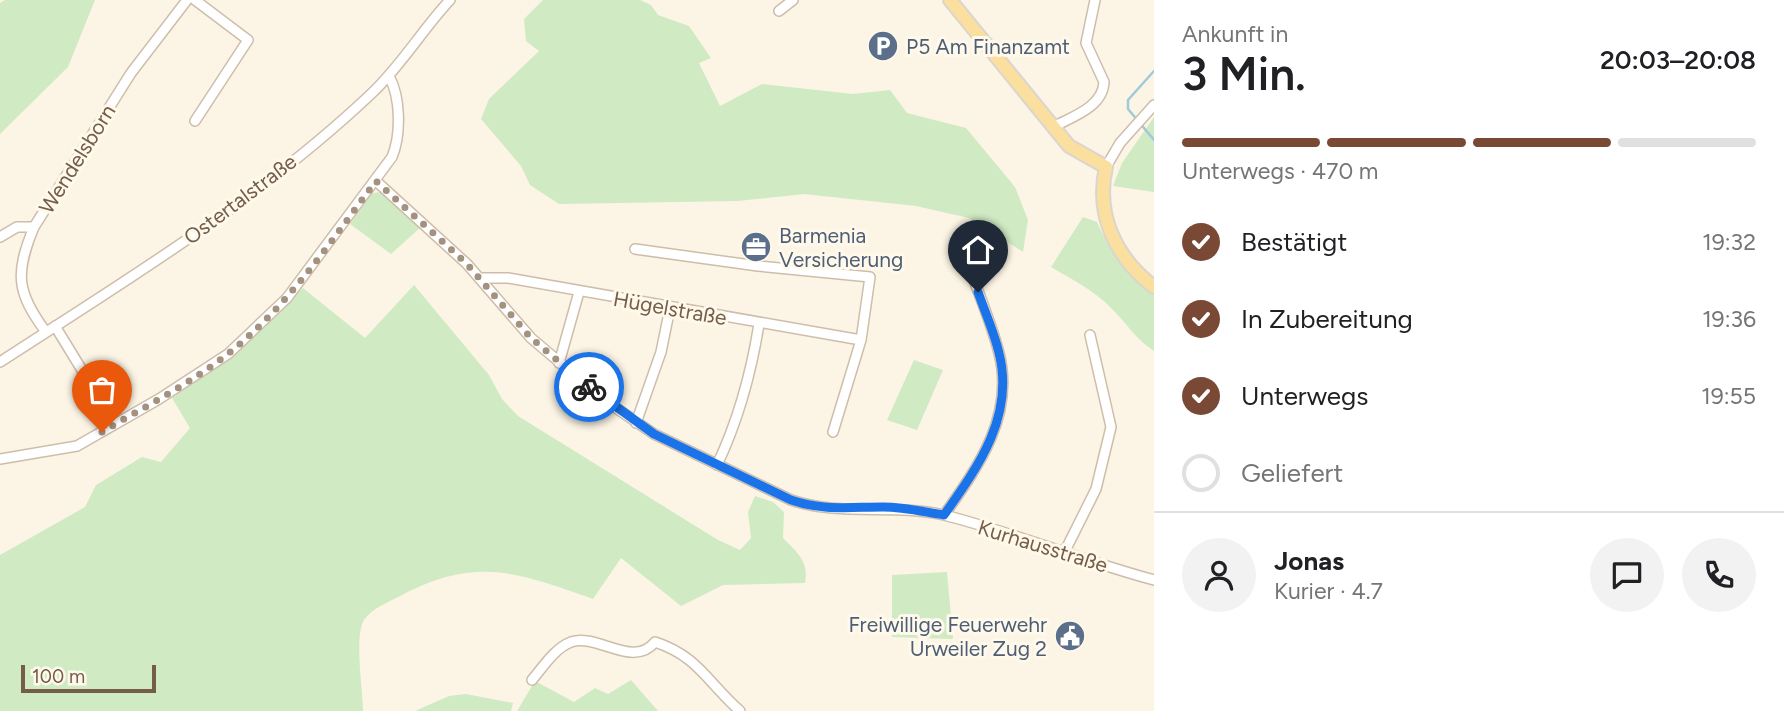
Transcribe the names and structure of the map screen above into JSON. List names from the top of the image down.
{
  "streets": {
    "street": [
      "Wendelsborn",
      "Ostertalstraße",
      "Hügelstraße",
      "Kurhausstraße"
    ]
  },
  "crossings": [
    ["Wendelsborn", "Ostertalstraße"],
    ["Hügelstraße", "Kurhausstraße"]
  ],
  "places": {
    "parking": ["P5 Am Finanzamt"],
    "office": ["Barmenia Versicherung"],
    "public building": ["Freiwillige Feuerwehr Urweiler Zug 2"]
  },
  "scale_bar": "100 m",
  "page": {
    "heading": ["3 Min.", "Ankunft in", "20:03–20:08"],
    "panel": ["Jonas", "Kurier · 4.7"],
    "bar": "Unterwegs · 470 m",
    "list": [
      ["Bestätigt", "19:32"],
      ["In Zubereitung", "19:36"],
      ["Unterwegs", "19:55"],
      "Geliefert"
    ],
    "scale": "100 m"
  }
}
